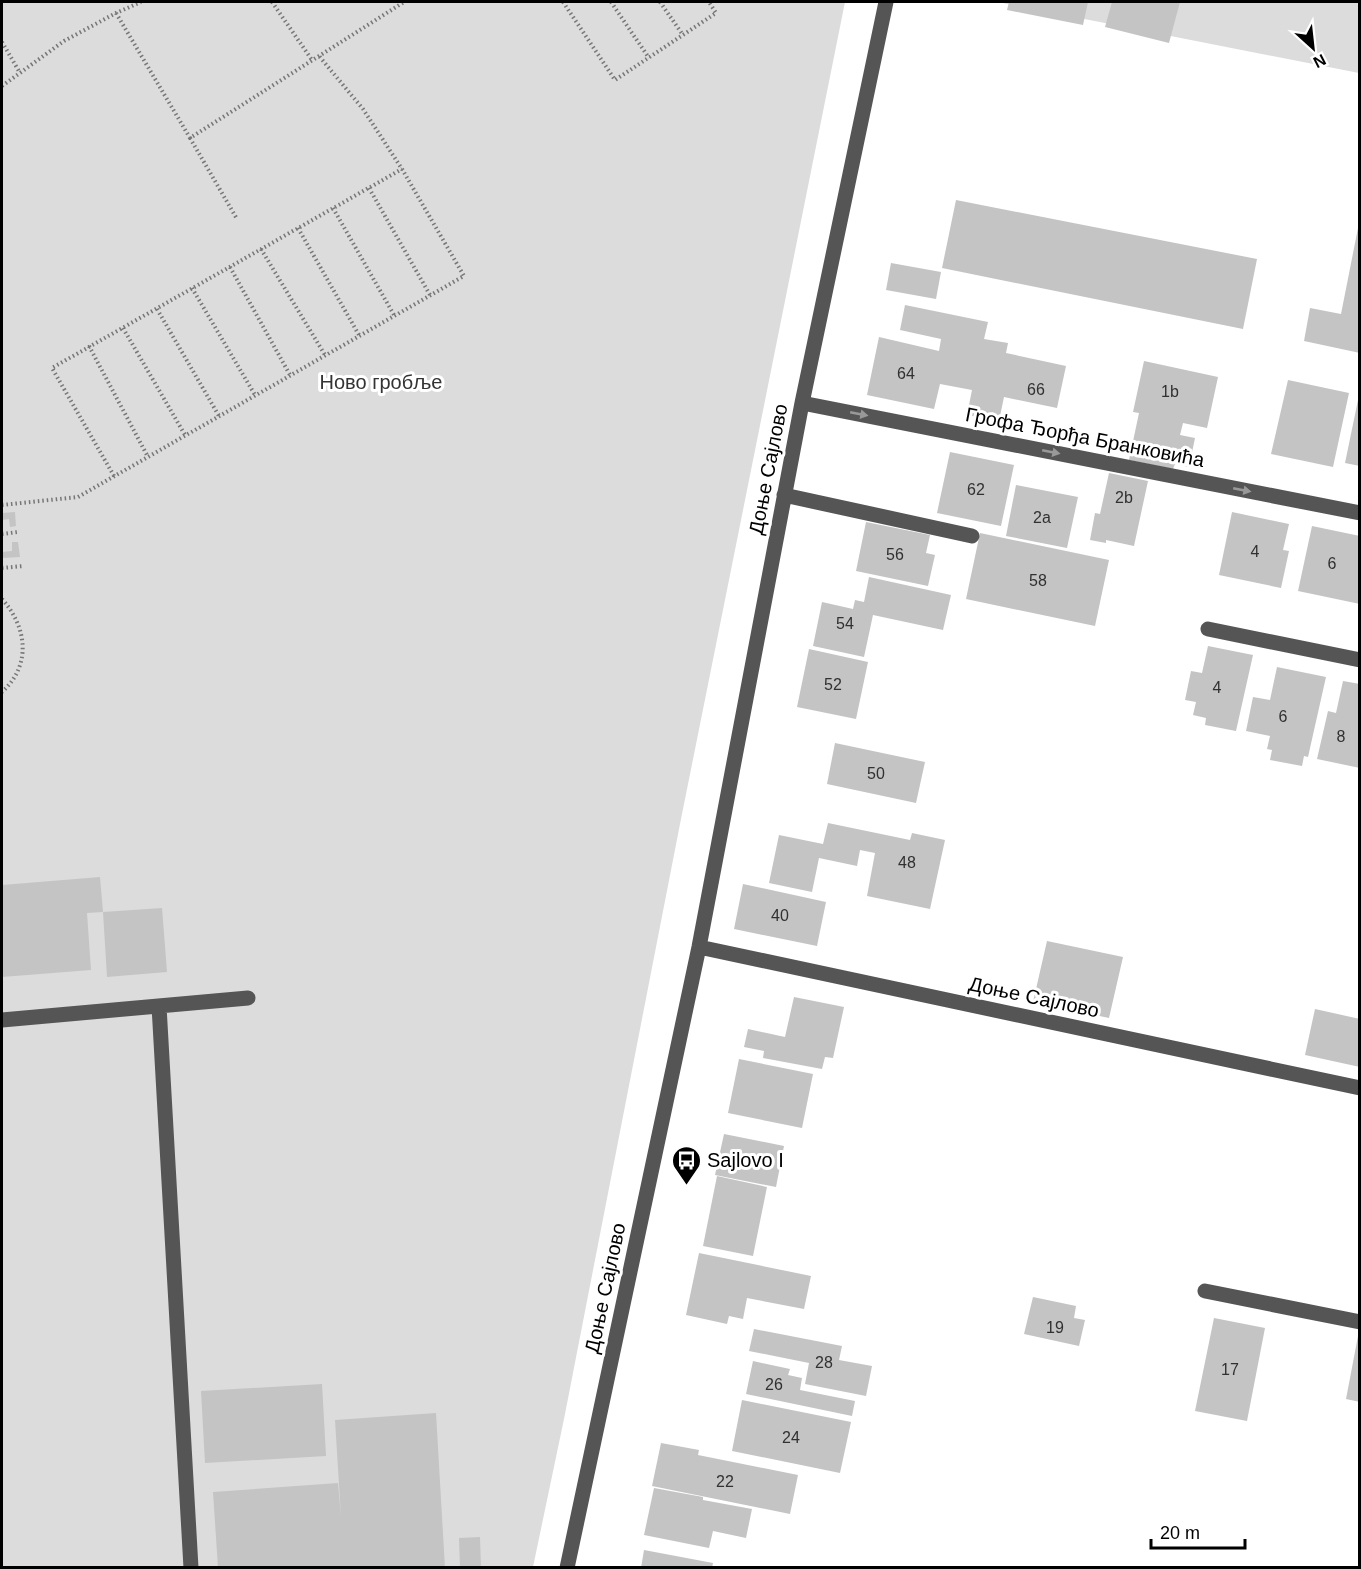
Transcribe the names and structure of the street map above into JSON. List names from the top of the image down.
{
  "streets": {
    "street": ["Грофа Ђорђа Бранковића", "Доње Сајлово"]
  },
  "crossings": [
    ["Грофа Ђорђа Бранковића", "Доње Сајлово"]
  ],
  "parks": ["Ново гробље"],
  "places": {
    "bus stop": ["Sajlovo I"]
  },
  "house_numbers": [
    "64",
    "66",
    "1b",
    "62",
    "2b",
    "2a",
    "4",
    "56",
    "6",
    "58",
    "54",
    "52",
    "4",
    "6",
    "8",
    "50",
    "48",
    "40",
    "19",
    "28",
    "17",
    "26",
    "24",
    "22"
  ],
  "scale_bar": "20 m",
  "north": "bottom right"
}
